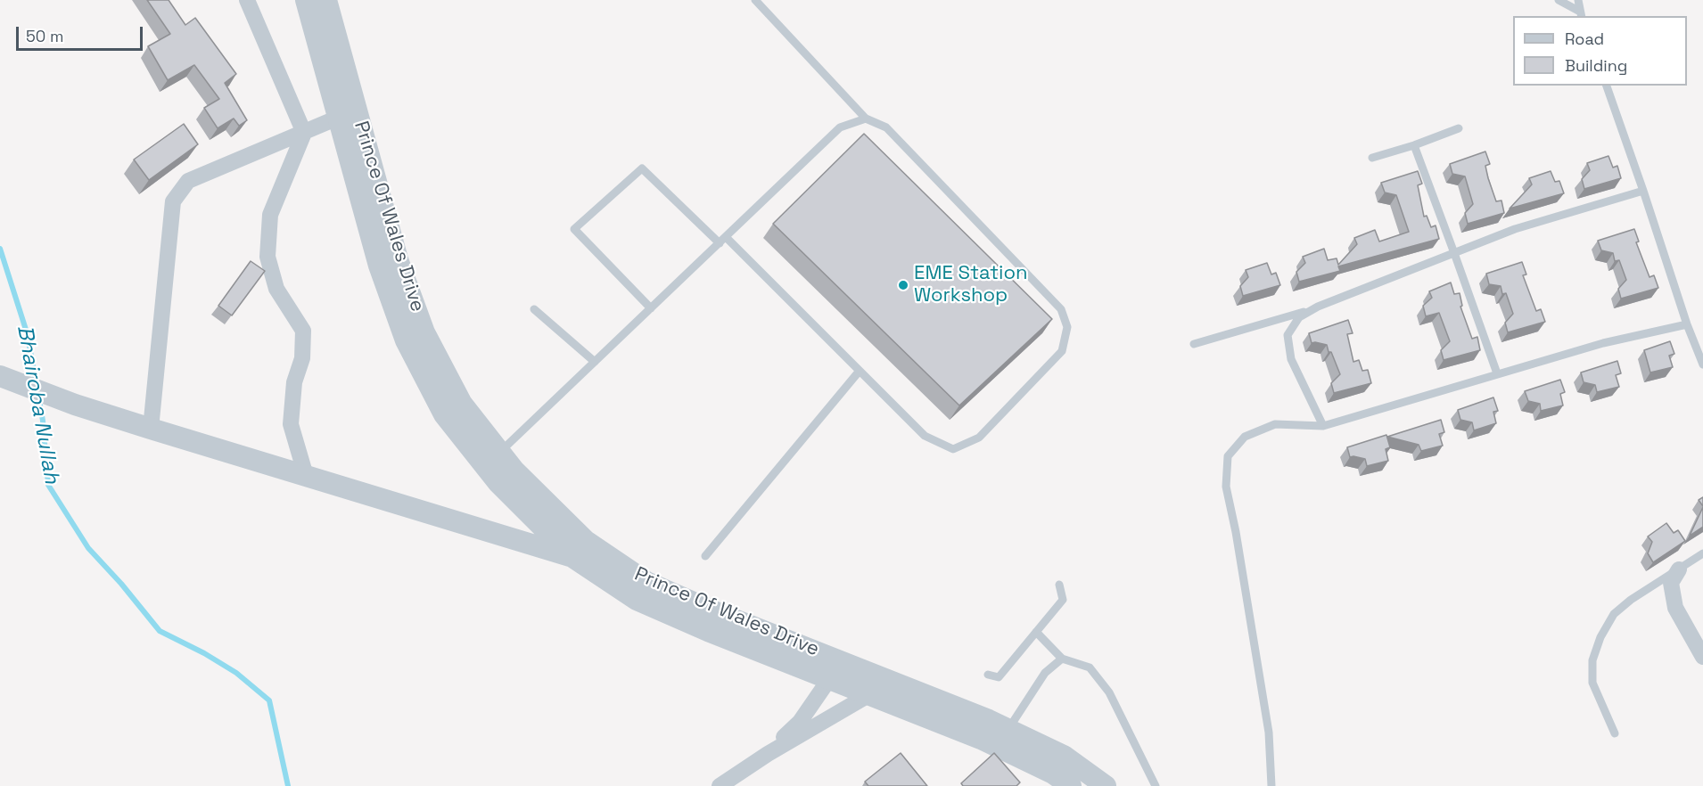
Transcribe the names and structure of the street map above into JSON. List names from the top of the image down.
{
  "streets": {
    "street": ["Prince Of Wales Drive"]
  },
  "water": ["Bhairoba Nullah"],
  "places": ["EME Station Workshop"],
  "legend": ["Road", "Building"],
  "scale_bar": "50 m"
}
